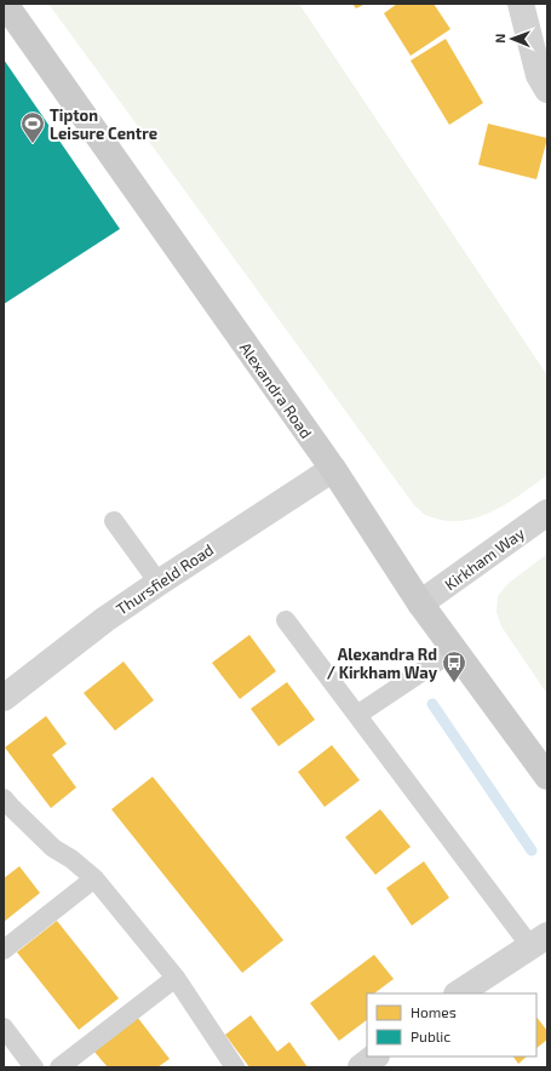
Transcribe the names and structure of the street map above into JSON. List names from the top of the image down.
{
  "streets": {
    "main road": ["Alexandra Road"],
    "street": ["Kirkham Way", "Thursfield Road"]
  },
  "crossings": [
    ["Alexandra Road", "Kirkham Way"],
    ["Alexandra Road", "Thursfield Road"]
  ],
  "places": {
    "sports": ["Tipton Leisure Centre"],
    "bus stop": ["Alexandra Rd / Kirkham Way"]
  },
  "legend": ["Homes", "Public"],
  "north": "left"
}
